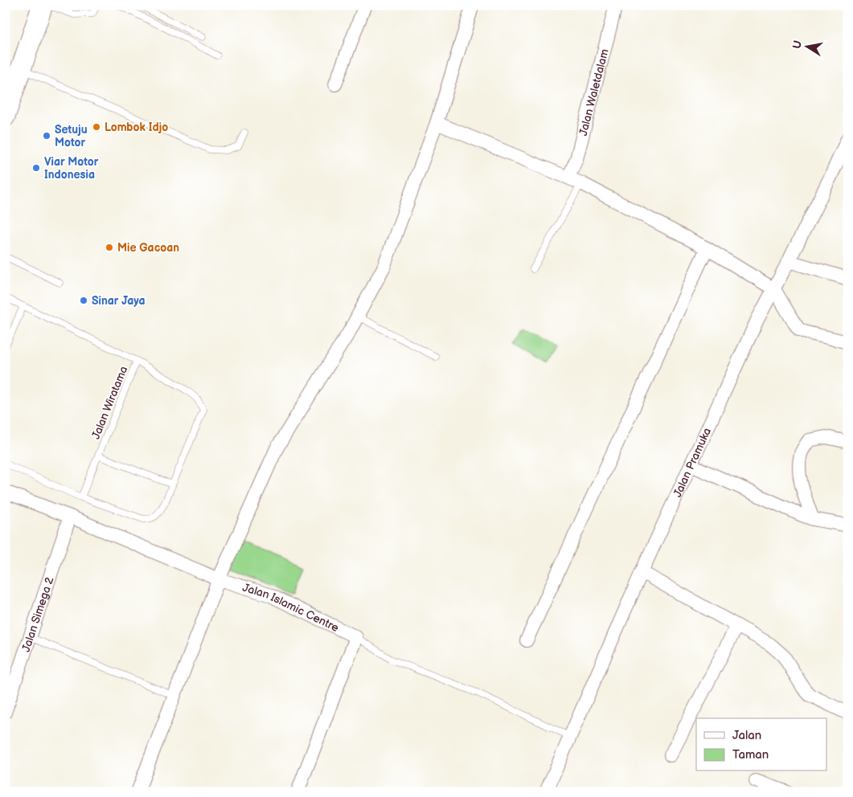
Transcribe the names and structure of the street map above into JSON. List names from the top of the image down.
{
  "streets": {
    "street": [
      "Jalan Waletdalam",
      "Jalan Pramuka",
      "Jalan Islamic Centre",
      "Jalan Simega 2"
    ],
    "lane": ["Jalan Wiratama"]
  },
  "crossings": [
    ["Jalan Pramuka", "Jalan Islamic Centre"],
    ["Jalan Islamic Centre", "Jalan Simega 2"]
  ],
  "places": [
    "Lombok Idjo",
    "Setuju Motor",
    "Viar Motor Indonesia",
    "Mie Gacoan",
    "Sinar Jaya"
  ],
  "legend": ["Jalan", "Taman"],
  "north": "left"
}
